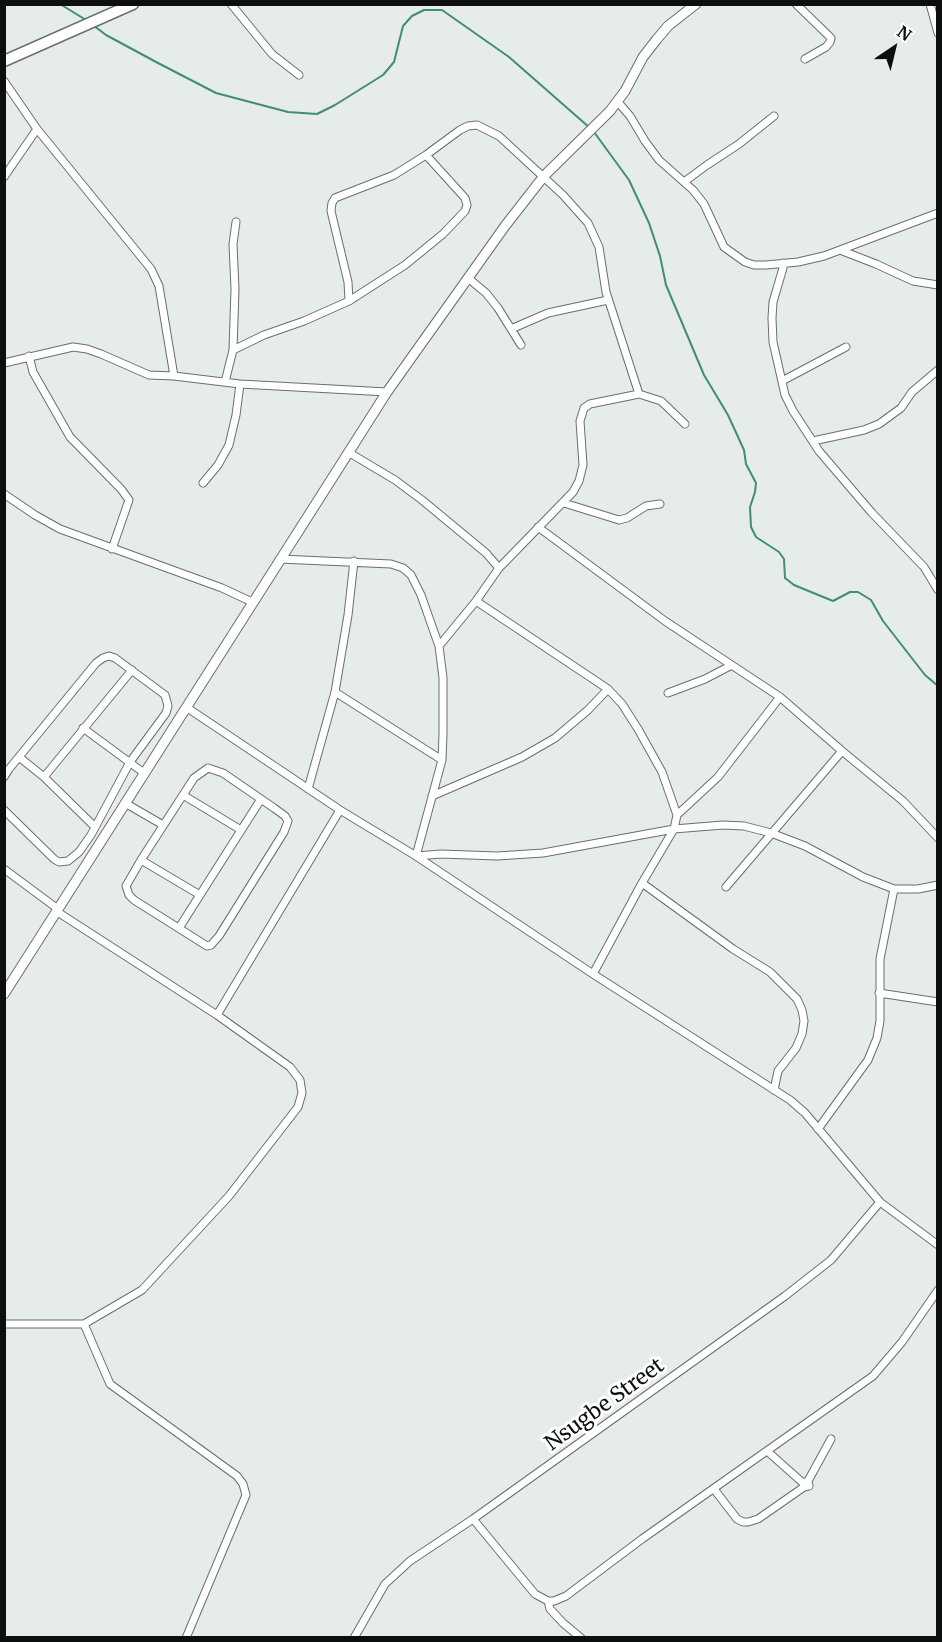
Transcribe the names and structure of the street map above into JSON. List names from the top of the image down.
{
  "streets": {
    "street": ["Nsugbe Street"]
  },
  "north": "top right"
}
